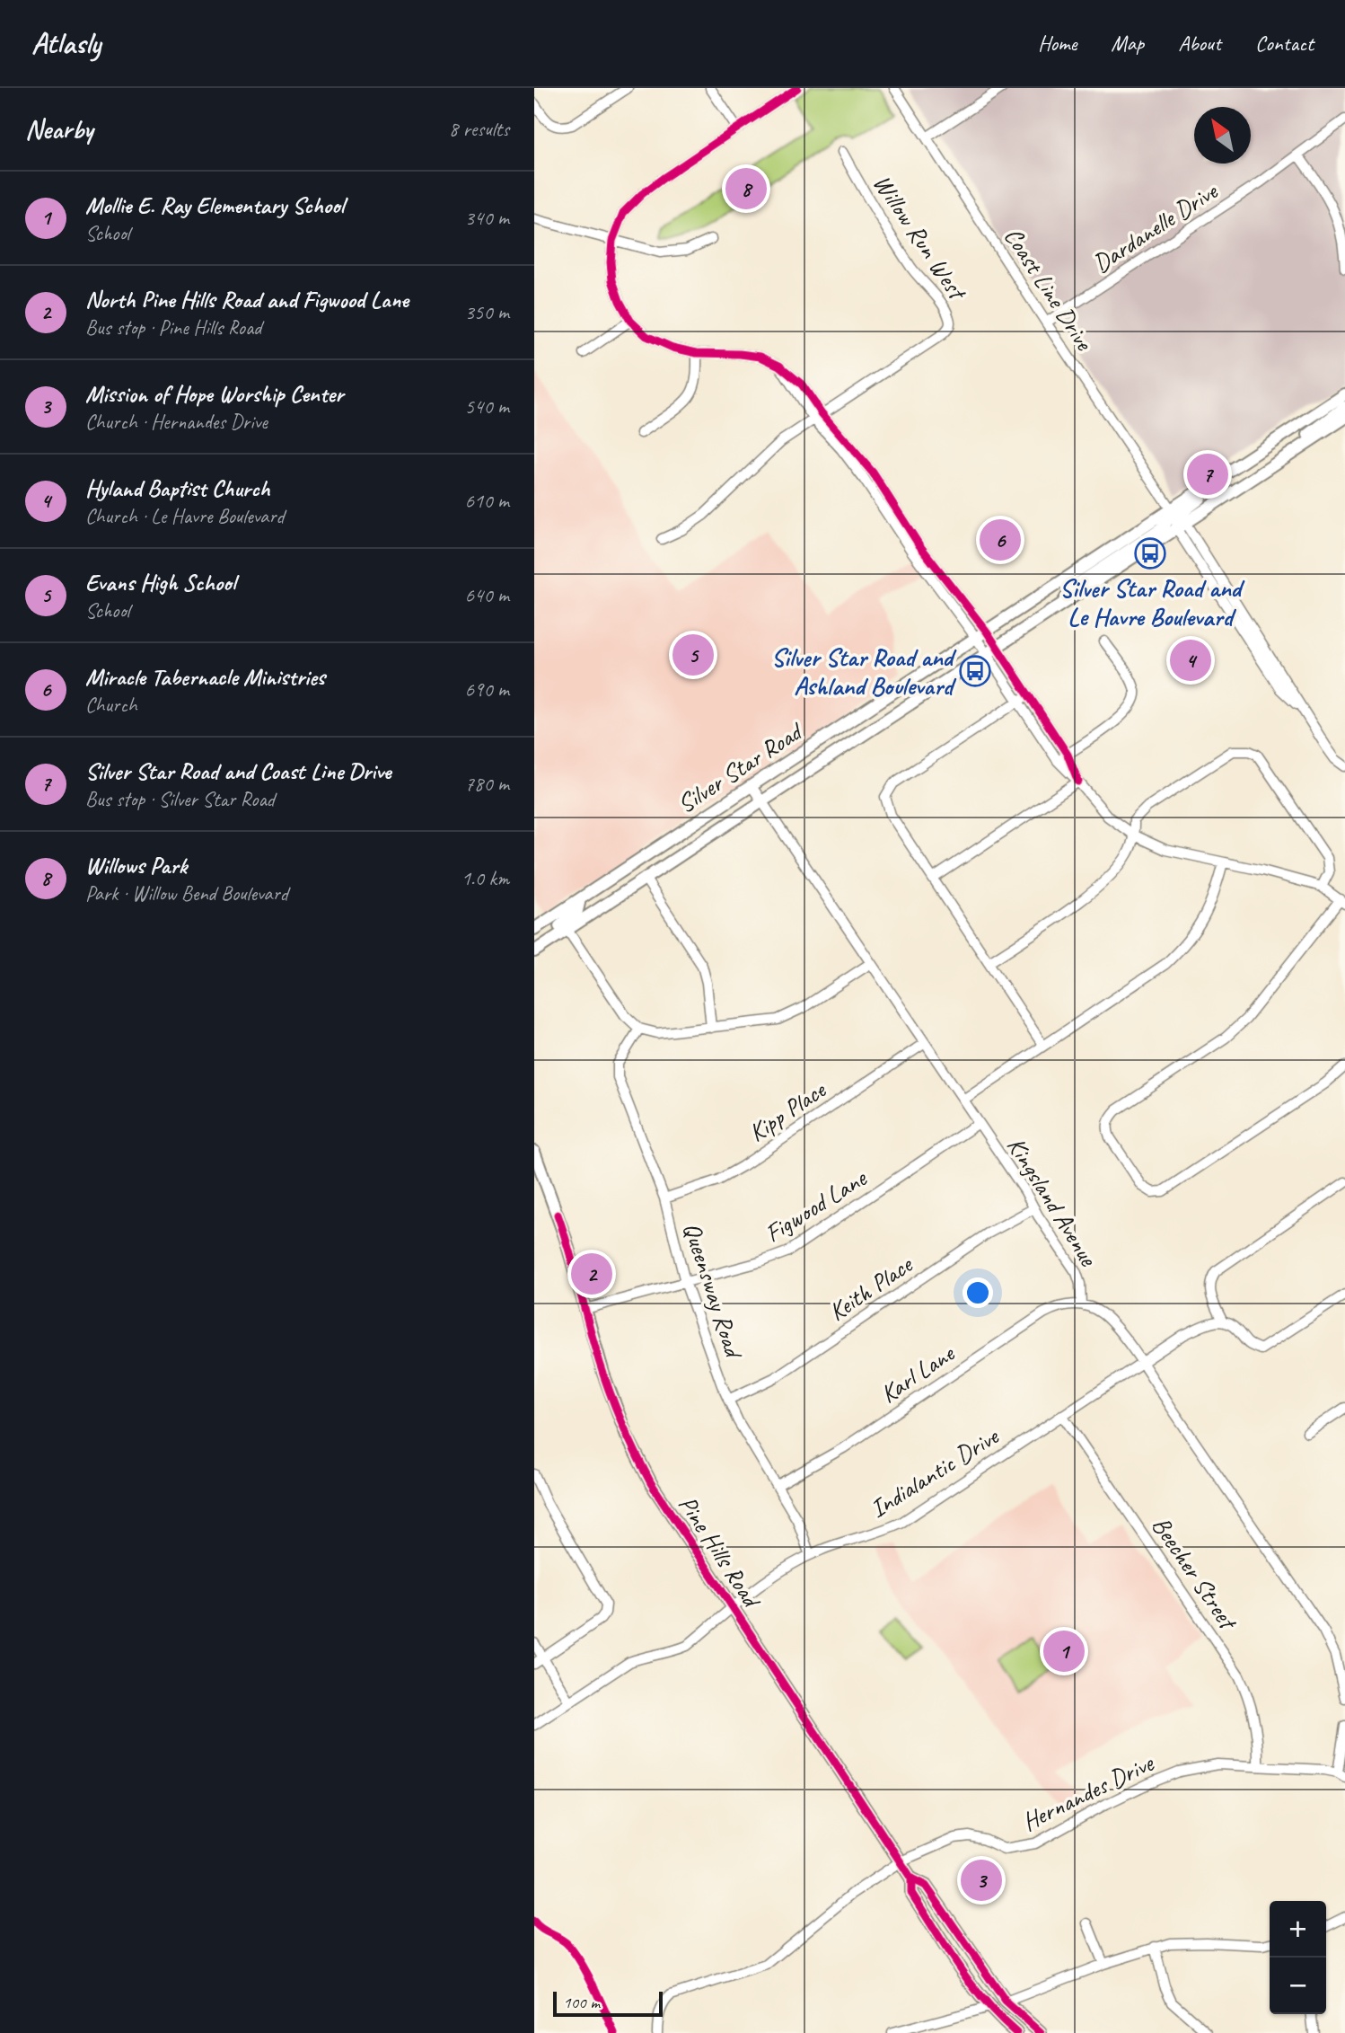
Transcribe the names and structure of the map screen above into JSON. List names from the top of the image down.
{
  "streets": {
    "main road": ["Silver Star Road", "Pine Hills Road"],
    "street": [
      "Dardanelle Drive",
      "Willow Run West",
      "Coast Line Drive",
      "Kipp Place",
      "Kingsland Avenue",
      "Figwood Lane",
      "Keith Place",
      "Queensway Road",
      "Karl Lane",
      "Indialantic Drive",
      "Beecher Street",
      "Hernandes Drive"
    ]
  },
  "crossings": [
    ["Dardanelle Drive", "Coast Line Drive"],
    ["Coast Line Drive", "Silver Star Road"],
    ["Silver Star Road", "Kingsland Avenue"],
    ["Kipp Place", "Kingsland Avenue"],
    ["Kipp Place", "Queensway Road"],
    ["Kingsland Avenue", "Figwood Lane"],
    ["Kingsland Avenue", "Keith Place"],
    ["Kingsland Avenue", "Karl Lane"],
    ["Kingsland Avenue", "Indialantic Drive"],
    ["Figwood Lane", "Queensway Road"],
    ["Figwood Lane", "Pine Hills Road"],
    ["Keith Place", "Queensway Road"],
    ["Queensway Road", "Karl Lane"],
    ["Queensway Road", "Indialantic Drive"],
    ["Indialantic Drive", "Pine Hills Road"],
    ["Indialantic Drive", "Beecher Street"],
    ["Pine Hills Road", "Hernandes Drive"],
    ["Beecher Street", "Hernandes Drive"]
  ],
  "places": {
    "bus stop": ["Silver Star Road and Le Havre Boulevard", "Silver Star Road and Ashland Boulevard"]
  },
  "scale_bar": "100 m",
  "north": "top left",
  "page": {
    "header": "Atlasly",
    "nav": [
      "Home",
      "Map",
      "About",
      "Contact"
    ],
    "heading": ["Nearby", "8 results"],
    "pins": [
      "8",
      "7",
      "6",
      "5",
      "4",
      "2",
      "1",
      "3"
    ],
    "list": [
      {
        "mark": "1",
        "name": "Mollie E. Ray Elementary School",
        "note": "School",
        "value": "340 m"
      },
      {
        "mark": "2",
        "name": "North Pine Hills Road and Figwood Lane",
        "note": "Bus stop · Pine Hills Road",
        "value": "350 m"
      },
      {
        "mark": "3",
        "name": "Mission of Hope Worship Center",
        "note": "Church · Hernandes Drive",
        "value": "540 m"
      },
      {
        "mark": "4",
        "name": "Hyland Baptist Church",
        "note": "Church · Le Havre Boulevard",
        "value": "610 m"
      },
      {
        "mark": "5",
        "name": "Evans High School",
        "note": "School",
        "value": "640 m"
      },
      {
        "mark": "6",
        "name": "Miracle Tabernacle Ministries",
        "note": "Church",
        "value": "690 m"
      },
      {
        "mark": "7",
        "name": "Silver Star Road and Coast Line Drive",
        "note": "Bus stop · Silver Star Road",
        "value": "780 m"
      },
      {
        "mark": "8",
        "name": "Willows Park",
        "note": "Park · Willow Bend Boulevard",
        "value": "1.0 km"
      }
    ],
    "map_buttons": ["+", "−"],
    "scale": "100 m"
  }
}
